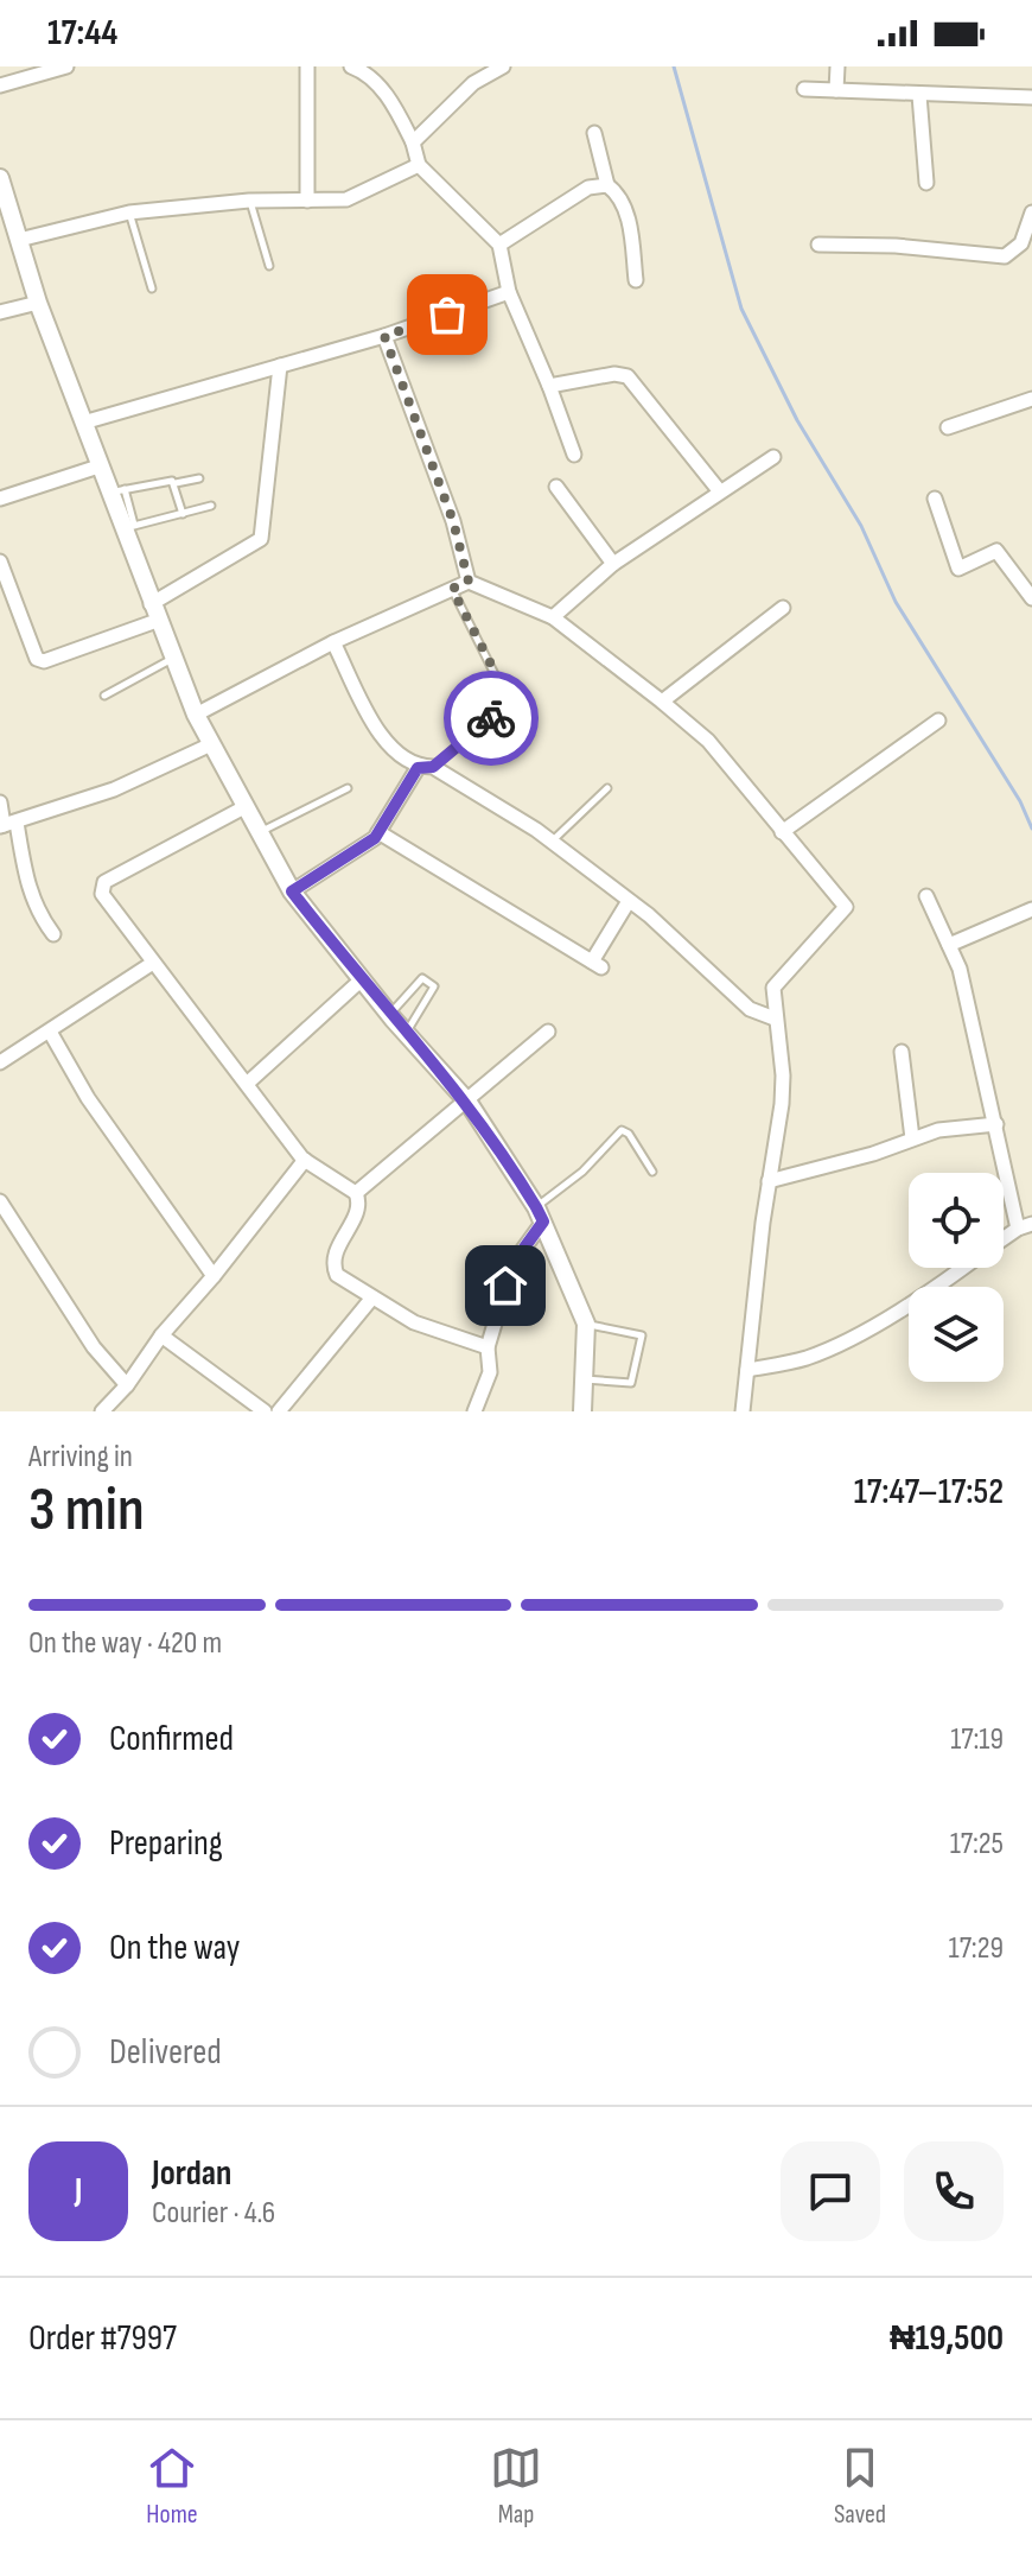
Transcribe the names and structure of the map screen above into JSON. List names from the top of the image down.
{
  "page": {
    "status": "17:44",
    "heading": ["3 min", "Arriving in", "17:47–17:52"],
    "panel": [
      "Jordan",
      "Courier · 4.6",
      "Order #7997",
      "₦19,500"
    ],
    "bar": "On the way · 420 m",
    "list": [
      ["Confirmed", "17:19"],
      ["Preparing", "17:25"],
      ["On the way", "17:29"],
      "Delivered"
    ],
    "round": "J",
    "tabs": ["Home", "Map", "Saved"]
  }
}
